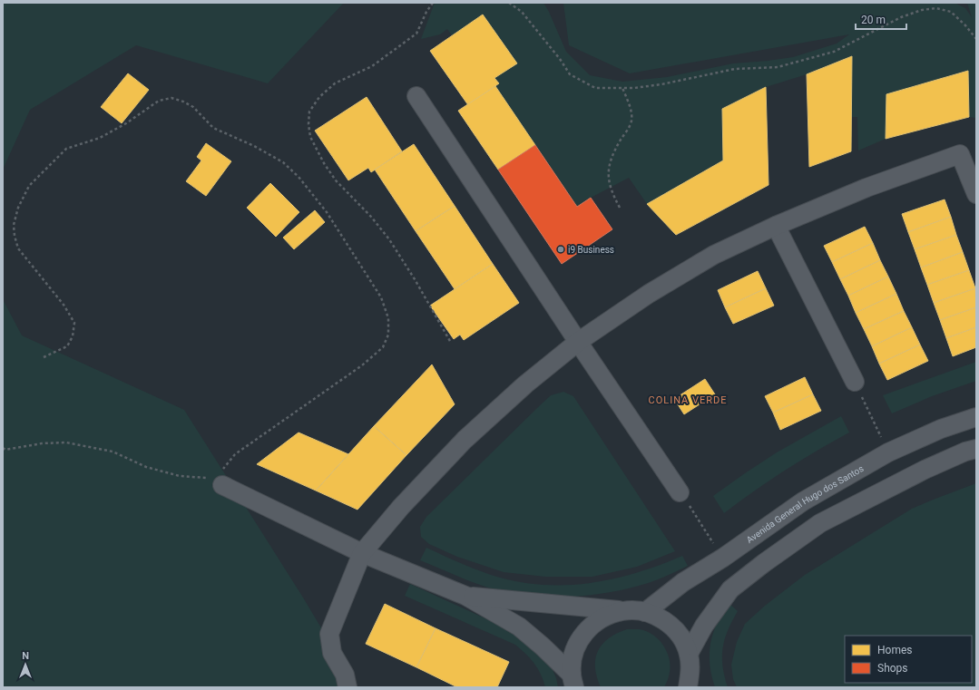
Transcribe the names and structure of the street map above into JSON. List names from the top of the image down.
{
  "streets": {
    "street": ["Avenida General Hugo dos Santos"]
  },
  "districts": ["COLINA VERDE"],
  "places": ["i9 Business"],
  "legend": ["Homes", "Shops"],
  "scale_bar": "20 m",
  "north": "top"
}
